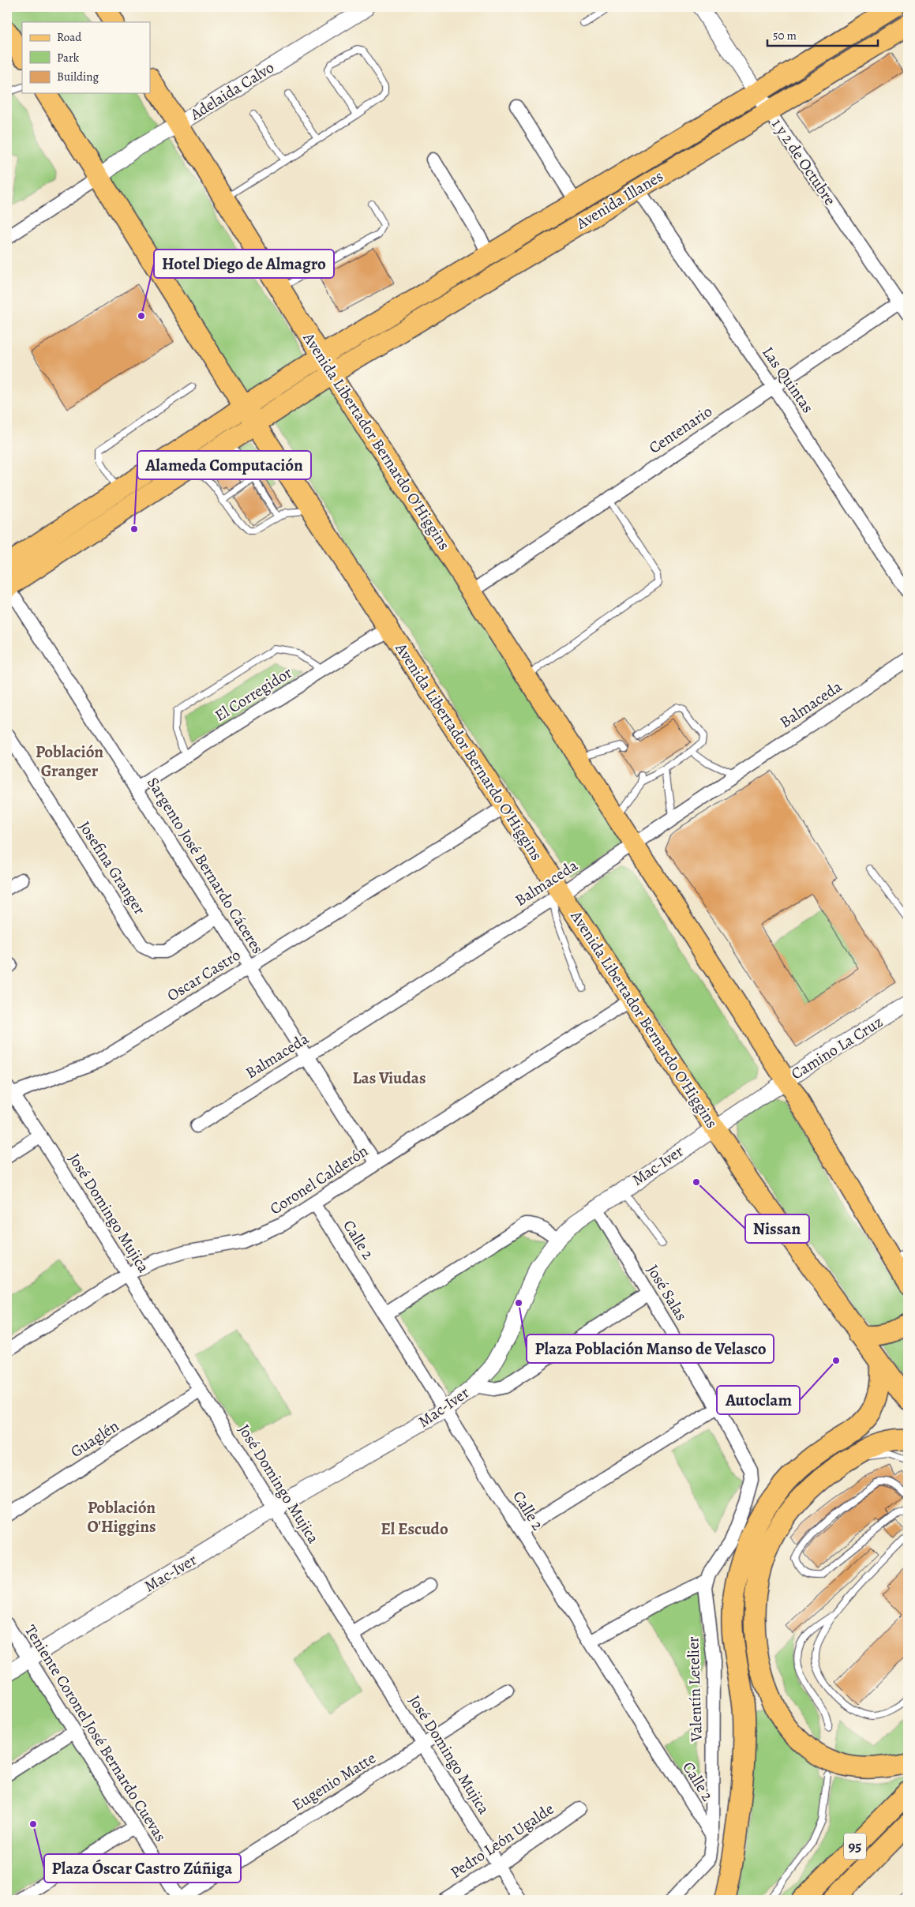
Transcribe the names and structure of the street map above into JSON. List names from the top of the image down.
{
  "streets": {
    "highway": ["95"],
    "main road": ["Avenida Illanes", "Avenida Libertador Bernardo O'Higgins"],
    "street": [
      "Adelaida Calvo",
      "1 y 2 de Octubre",
      "Las Quintas",
      "Centenario",
      "El Corregidor",
      "Balmaceda",
      "Sargento José Bernardo Cáceres",
      "Josefina Granger",
      "Oscar Castro",
      "Camino La Cruz",
      "Mac-Iver",
      "Coronel Calderón",
      "José Domingo Mujica",
      "Calle 2",
      "José Salas",
      "Guaglén",
      "Valentín Letelier",
      "Teniente Coronel José Bernardo Cuevas",
      "Eugenio Matte",
      "Pedro León Ugalde"
    ]
  },
  "crossings": [
    ["Adelaida Calvo", "Avenida Libertador Bernardo O'Higgins"],
    ["1 y 2 de Octubre", "Avenida Illanes"],
    ["1 y 2 de Octubre", "Centenario"],
    ["Avenida Illanes", "Las Quintas"],
    ["Avenida Illanes", "Avenida Libertador Bernardo O'Higgins"],
    ["Las Quintas", "Centenario"],
    ["Centenario", "Avenida Libertador Bernardo O'Higgins"],
    ["Avenida Libertador Bernardo O'Higgins", "El Corregidor"],
    ["Avenida Libertador Bernardo O'Higgins", "Balmaceda"],
    ["Avenida Libertador Bernardo O'Higgins", "Oscar Castro"],
    ["Avenida Libertador Bernardo O'Higgins", "Camino La Cruz"],
    ["Avenida Libertador Bernardo O'Higgins", "Mac-Iver"],
    ["Avenida Libertador Bernardo O'Higgins", "Coronel Calderón"],
    ["El Corregidor", "Sargento José Bernardo Cáceres"],
    ["Balmaceda", "Sargento José Bernardo Cáceres"],
    ["Sargento José Bernardo Cáceres", "Josefina Granger"],
    ["Sargento José Bernardo Cáceres", "Oscar Castro"],
    ["Sargento José Bernardo Cáceres", "Coronel Calderón"],
    ["Oscar Castro", "José Domingo Mujica"],
    ["Camino La Cruz", "Mac-Iver"],
    ["Mac-Iver", "José Domingo Mujica"],
    ["Mac-Iver", "Calle 2"],
    ["Mac-Iver", "José Salas"],
    ["Mac-Iver", "Teniente Coronel José Bernardo Cuevas"],
    ["Coronel Calderón", "José Domingo Mujica"],
    ["Coronel Calderón", "Calle 2"],
    ["José Domingo Mujica", "Guaglén"],
    ["José Domingo Mujica", "Eugenio Matte"],
    ["José Domingo Mujica", "Pedro León Ugalde"],
    ["Calle 2", "Valentín Letelier"],
    ["José Salas", "Valentín Letelier"],
    ["Teniente Coronel José Bernardo Cuevas", "Eugenio Matte"]
  ],
  "districts": [
    "Población Granger",
    "Las Viudas",
    "Población O'Higgins",
    "El Escudo"
  ],
  "places": [
    "Hotel Diego de Almagro",
    "Alameda Computación",
    "Nissan",
    "Plaza Población Manso de Velasco",
    "Autoclam",
    "Plaza Óscar Castro Zúñiga"
  ],
  "legend": ["Road", "Park", "Building"],
  "scale_bar": "50 m"
}
